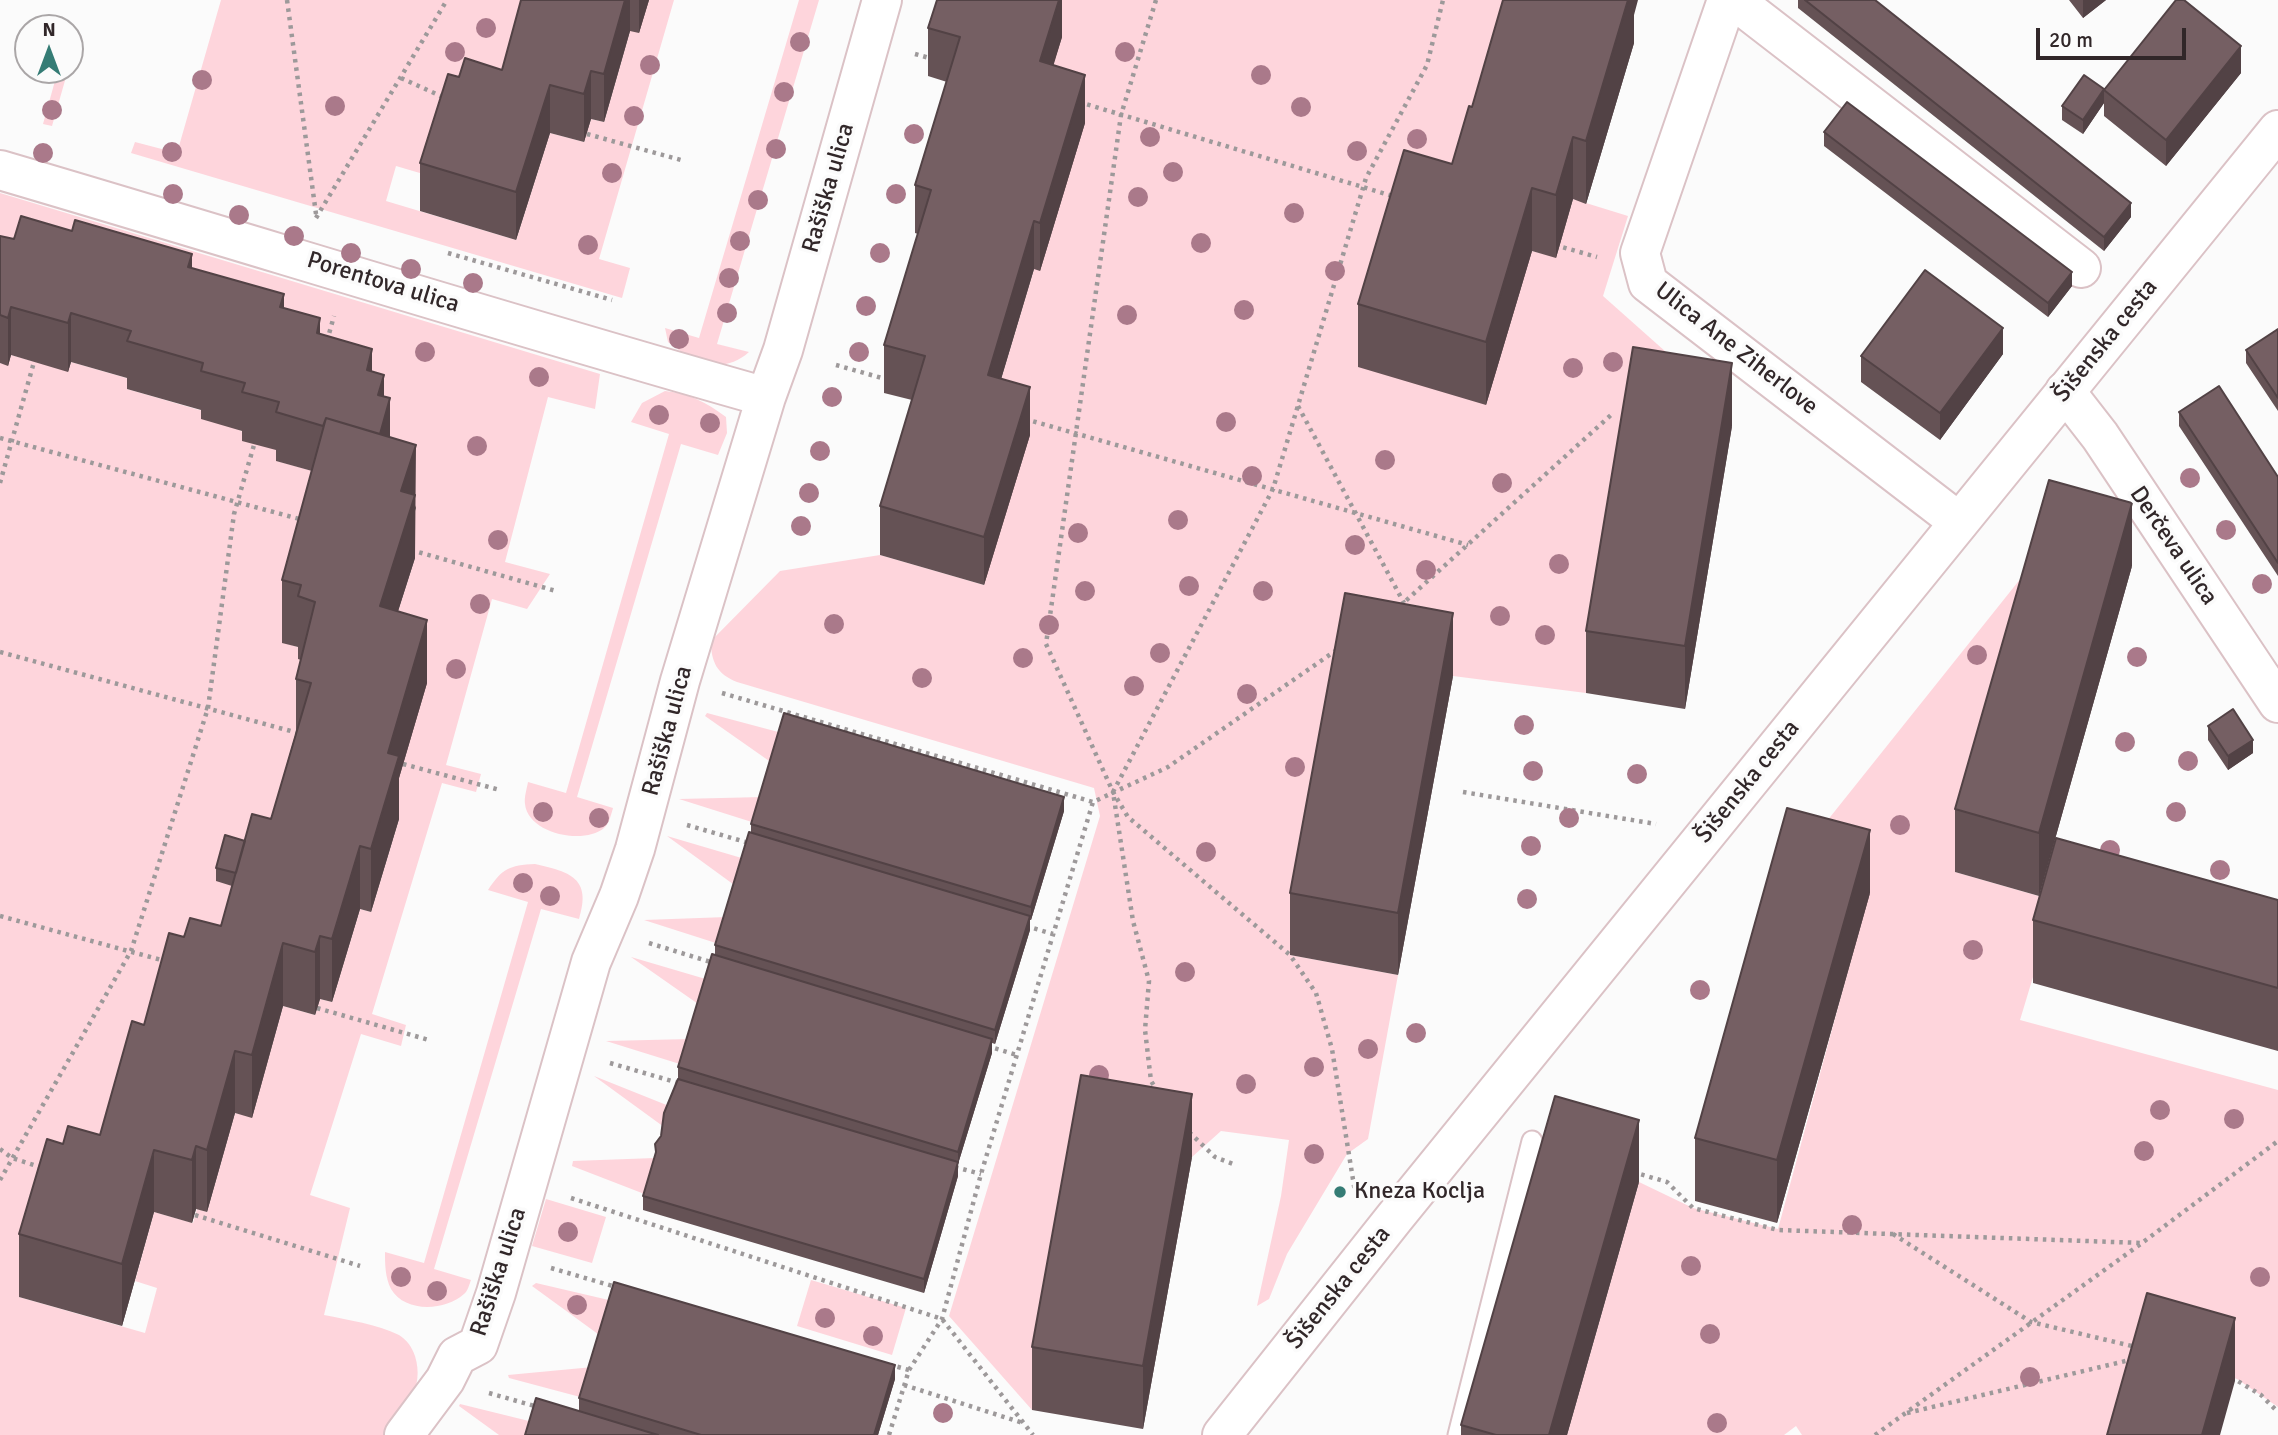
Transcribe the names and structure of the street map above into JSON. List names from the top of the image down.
{
  "streets": {
    "street": [
      "Rašiška ulica",
      "Porentova ulica",
      "Šišenska cesta",
      "Ulica Ane Ziherlove",
      "Derčeva ulica"
    ]
  },
  "crossings": [
    ["Rašiška ulica", "Porentova ulica"],
    ["Šišenska cesta", "Ulica Ane Ziherlove"],
    ["Šišenska cesta", "Derčeva ulica"]
  ],
  "places": ["Kneza Koclja"],
  "scale_bar": "20 m",
  "north": "top"
}
